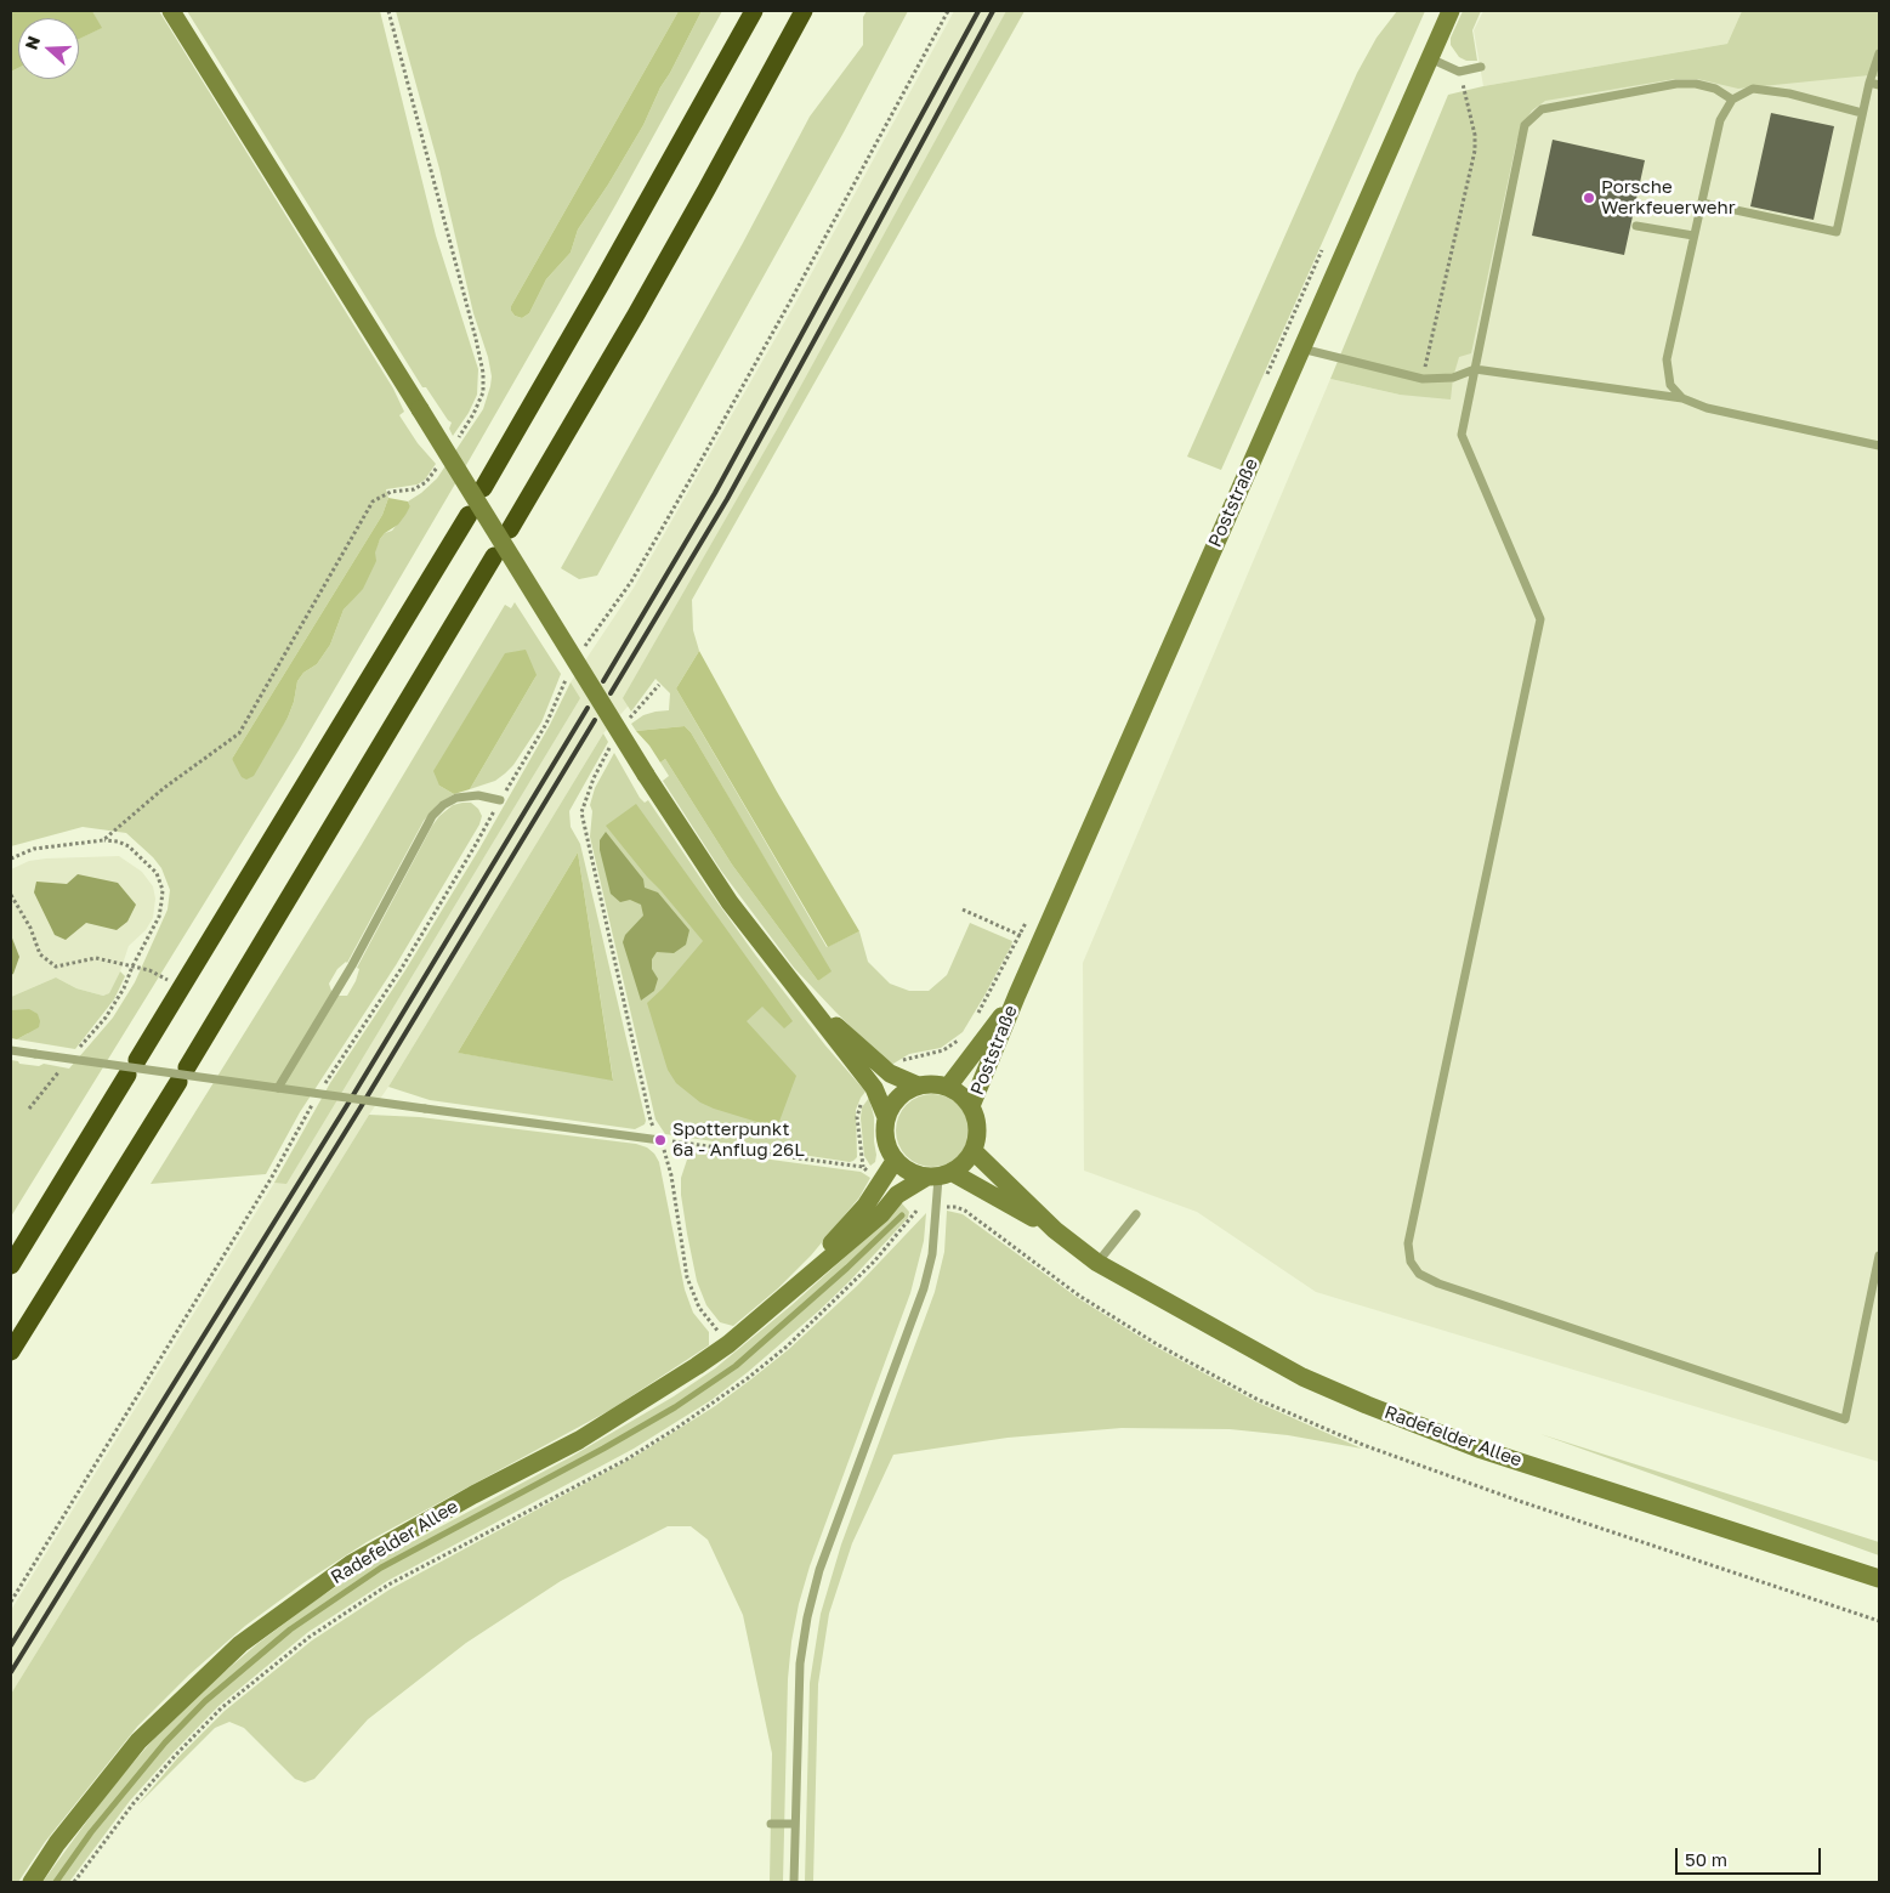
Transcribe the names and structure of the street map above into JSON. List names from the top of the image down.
{
  "streets": {
    "main road": ["Poststraße", "Radefelder Allee"]
  },
  "crossings": [
    ["Poststraße", "Radefelder Allee"]
  ],
  "places": ["Porsche Werkfeuerwehr", "Spotterpunkt 6a - Anflug 26L"],
  "scale_bar": "50 m",
  "north": "left"
}
